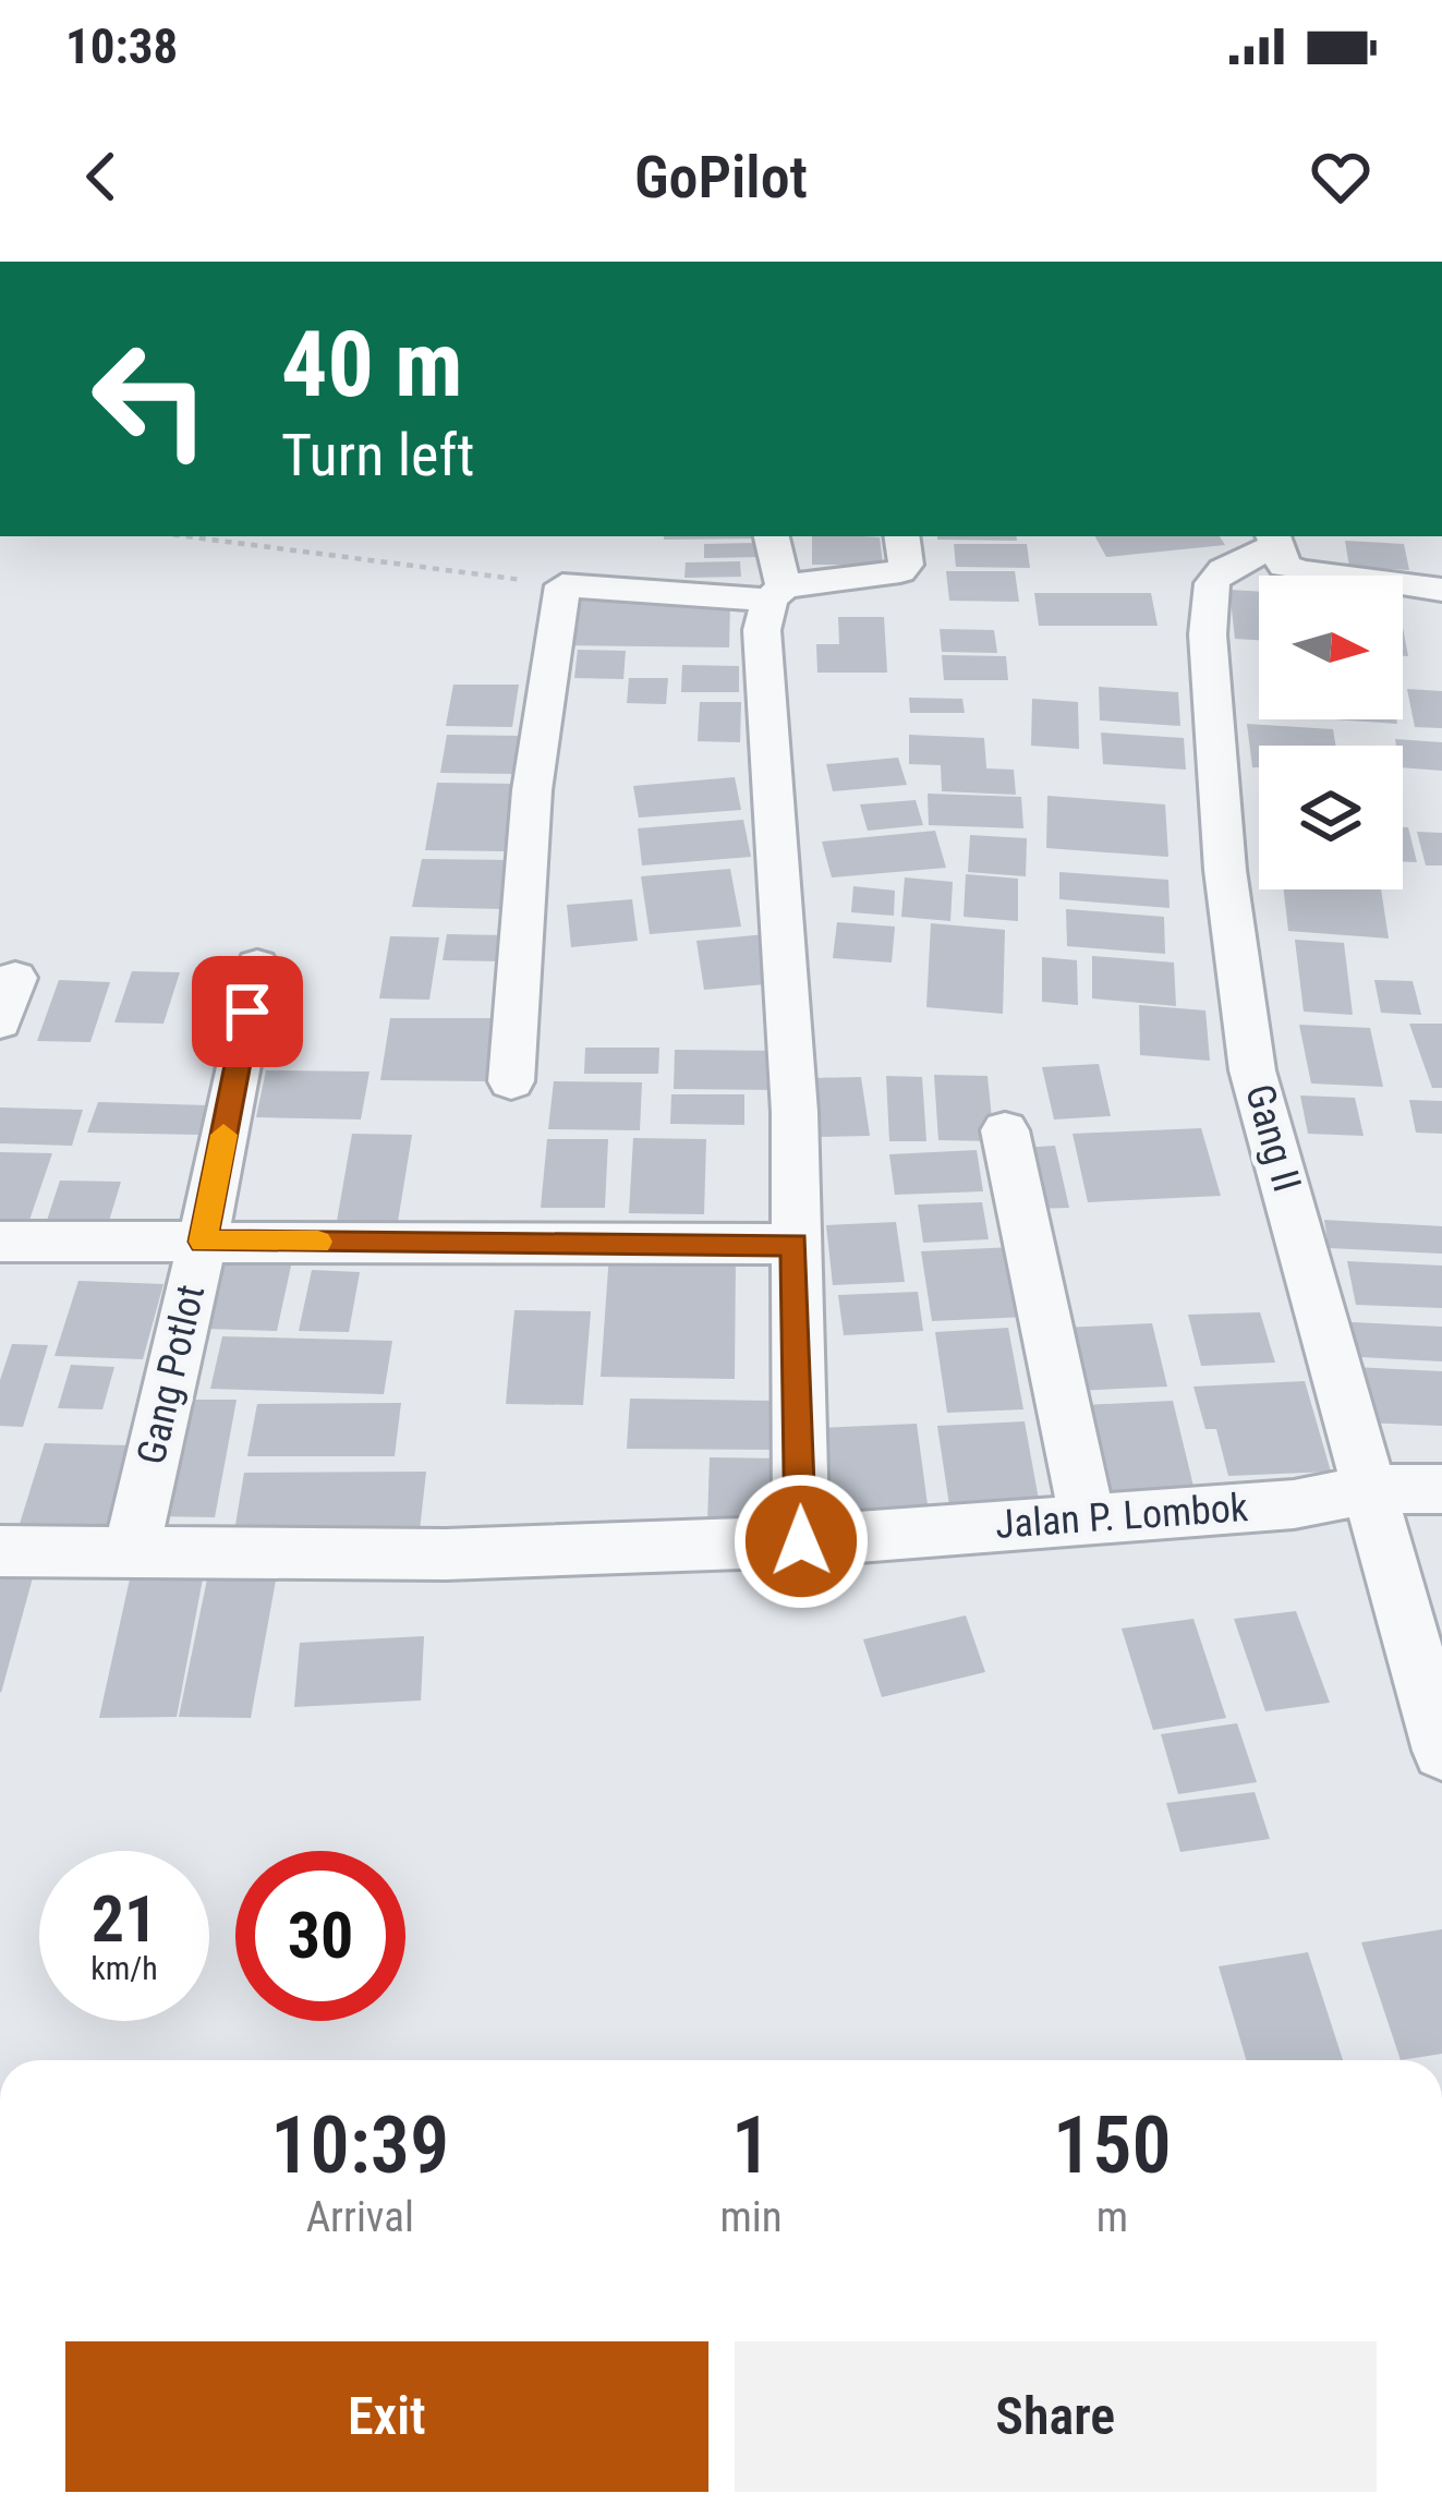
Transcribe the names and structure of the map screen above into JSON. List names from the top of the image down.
{
  "streets": {
    "street": ["Gang II", "Gang Potlot", "Jalan P. Lombok"]
  },
  "crossings": [
    ["Gang II", "Jalan P. Lombok"],
    ["Gang Potlot", "Jalan P. Lombok"]
  ],
  "north": "right",
  "page": {
    "status": "10:38",
    "header": "GoPilot",
    "turn": ["40 m", "Turn left"],
    "speed": "21 km/h",
    "limit": "30",
    "eta": [
      "10:39",
      "Arrival",
      "1",
      "min",
      "150",
      "m"
    ],
    "buttons": ["Exit", "Share"]
  }
}
